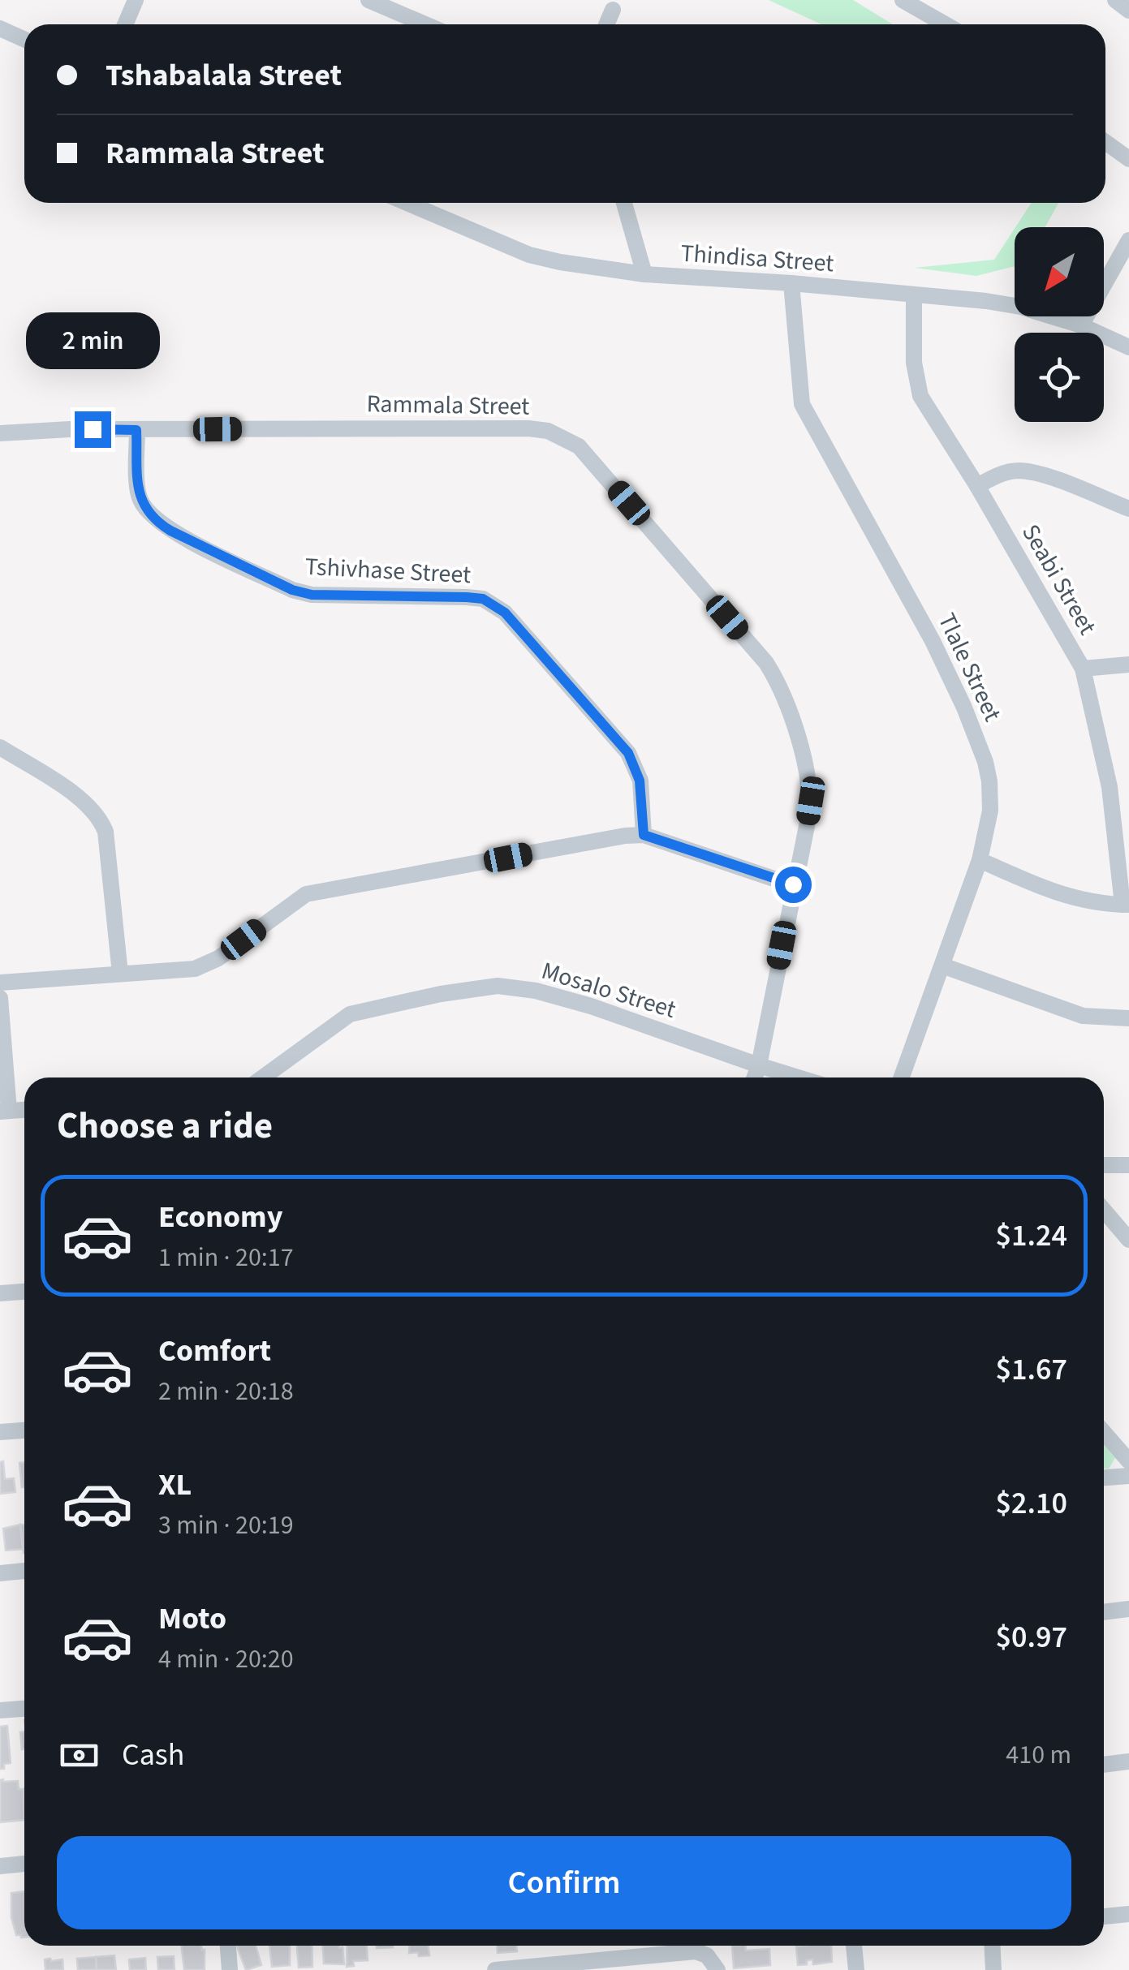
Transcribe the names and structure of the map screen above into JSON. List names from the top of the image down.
{
  "streets": {
    "street": [
      "Thindisa Street",
      "Rammala Street",
      "Tshivhase Street",
      "Seabi Street",
      "Tlale Street",
      "Mosalo Street"
    ]
  },
  "crossings": [
    ["Thindisa Street", "Seabi Street"],
    ["Thindisa Street", "Tlale Street"],
    ["Rammala Street", "Tshivhase Street"],
    ["Rammala Street", "Mosalo Street"]
  ],
  "north": "bottom left",
  "page": {
    "banner": ["Tshabalala Street", "Rammala Street"],
    "bubble": "2 min",
    "heading": "Choose a ride",
    "list": [
      {
        "name": "Economy",
        "note": "1 min · 20:17",
        "value": "$1.24"
      },
      {
        "name": "Comfort",
        "note": "2 min · 20:18",
        "value": "$1.67"
      },
      {
        "name": "XL",
        "note": "3 min · 20:19",
        "value": "$2.10"
      },
      {
        "name": "Moto",
        "note": "4 min · 20:20",
        "value": "$0.97"
      }
    ],
    "pay": ["Cash", "410 m"],
    "buttons": "Confirm"
  }
}
